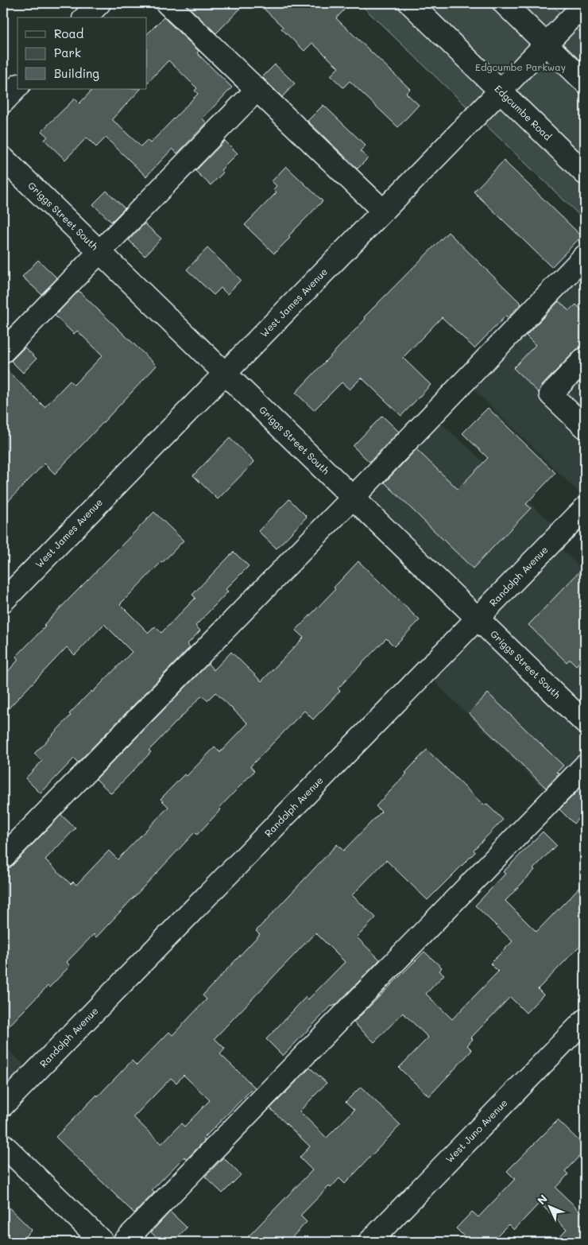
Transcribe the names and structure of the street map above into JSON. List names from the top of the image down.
{
  "streets": {
    "street": [
      "Edgcumbe Road",
      "Griggs Street South",
      "West James Avenue",
      "Randolph Avenue",
      "West Juno Avenue"
    ]
  },
  "crossings": [
    ["Edgcumbe Road", "West James Avenue"],
    ["Griggs Street South", "West James Avenue"],
    ["Griggs Street South", "Randolph Avenue"]
  ],
  "parks": ["Edgcumbe Parkway"],
  "legend": ["Road", "Park", "Building"],
  "north": "top left"
}
